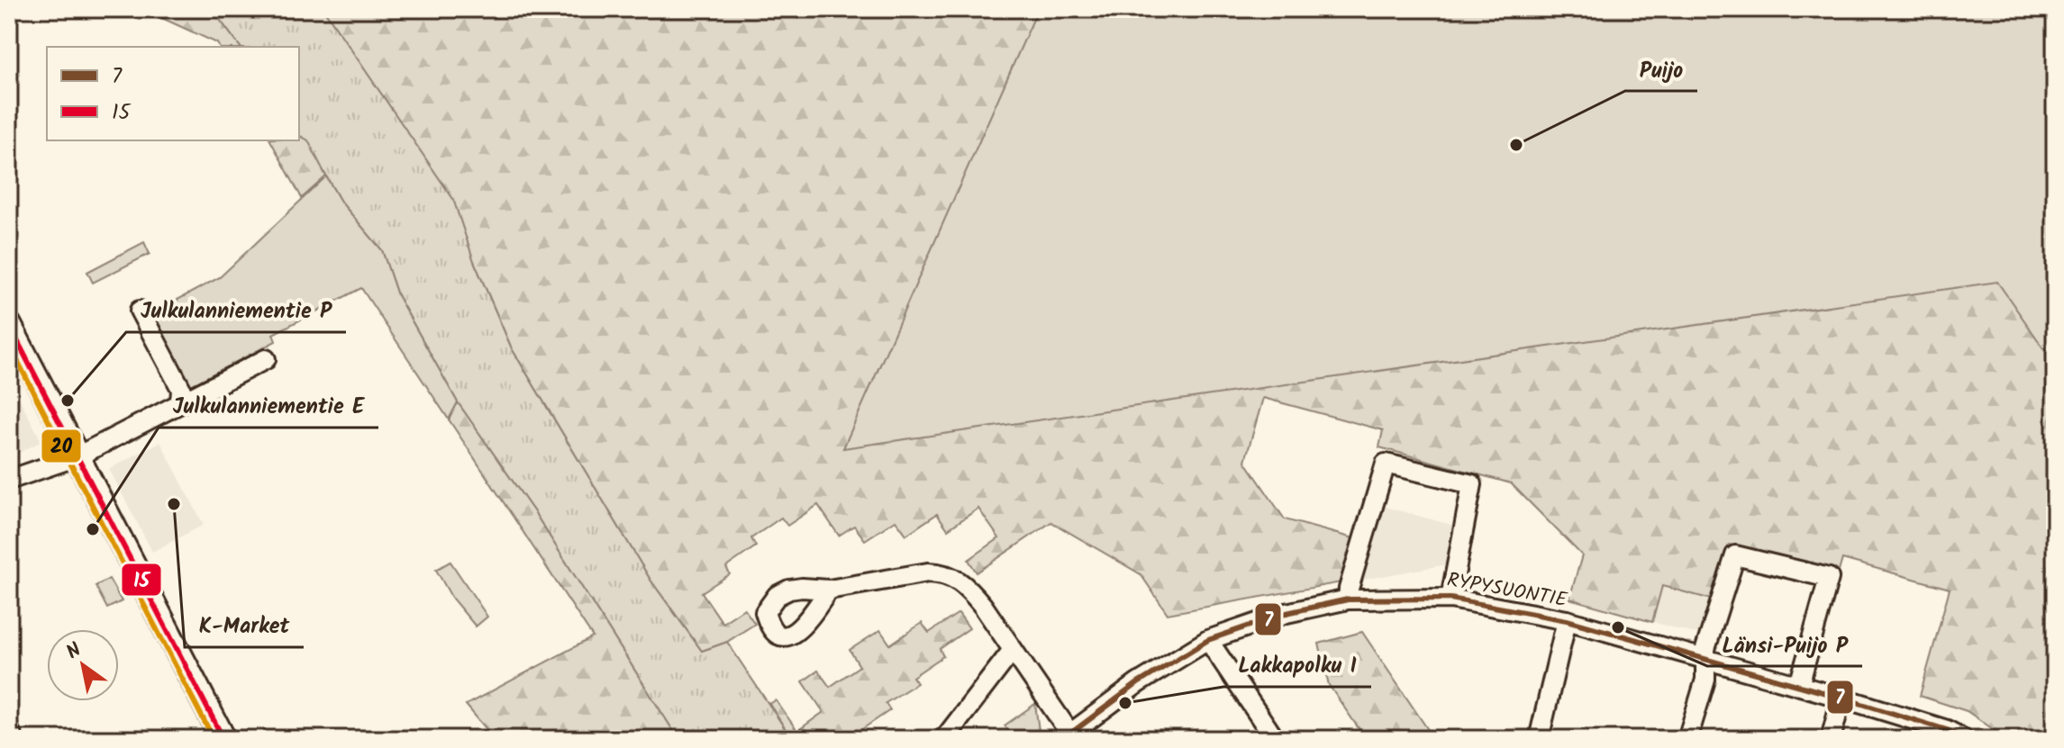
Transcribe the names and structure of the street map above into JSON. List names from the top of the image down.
{
  "streets": {
    "street": ["RYPYSUONTIE"]
  },
  "places": [
    "Puijo",
    "Julkulanniementie P",
    "K-Market",
    "Julkulanniementie E",
    "Länsi-Puijo P",
    "Lakkapolku I"
  ],
  "lines": ["transit line 15", "transit line 20", "transit line 7"],
  "legend": ["7", "15"],
  "north": "top left"
}
